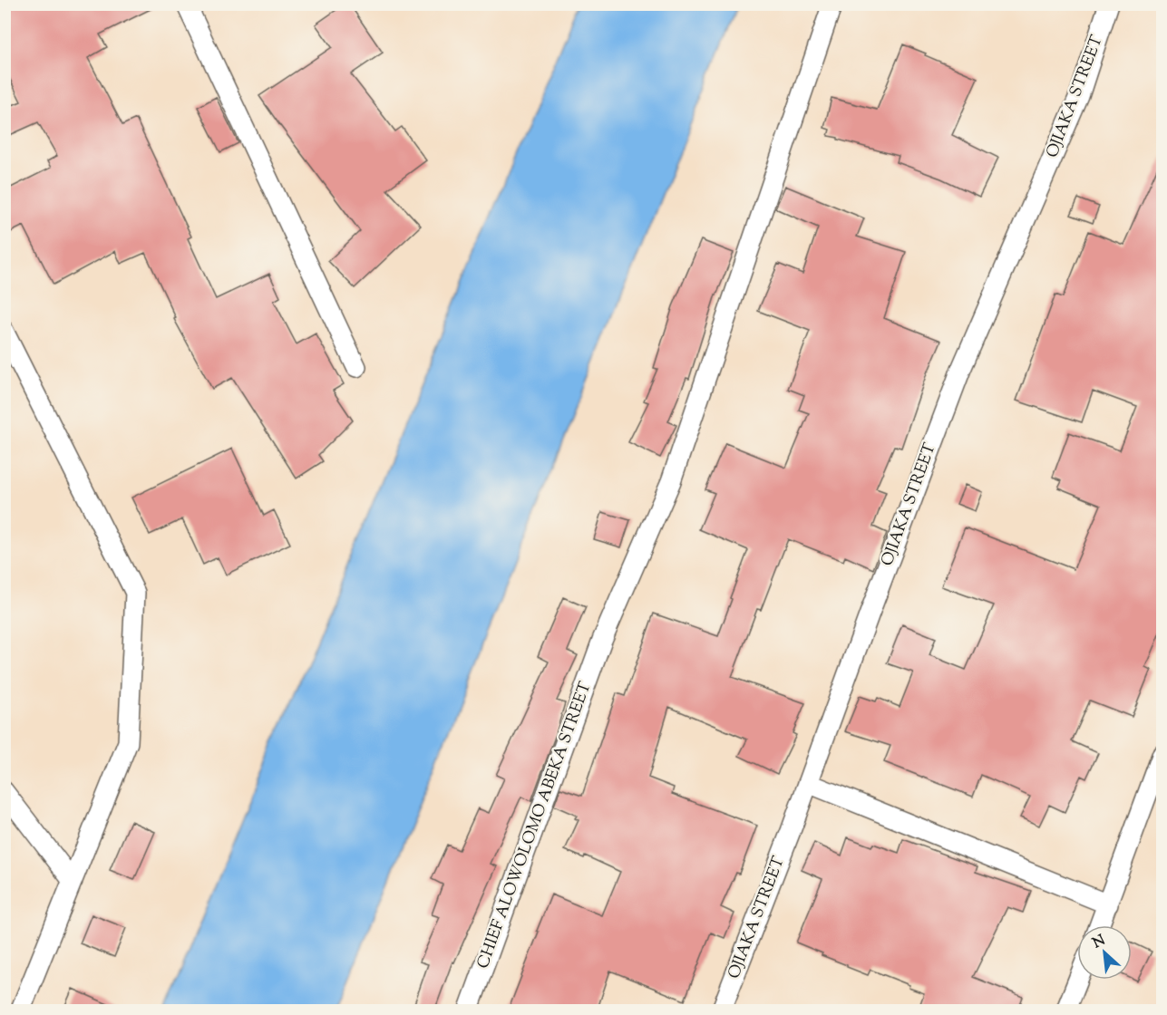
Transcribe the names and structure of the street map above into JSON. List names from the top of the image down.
{
  "streets": {
    "street": ["OJIAKA STREET", "CHIEF ALOWOLOMO ABEKA STREET"]
  },
  "north": "top left"
}
